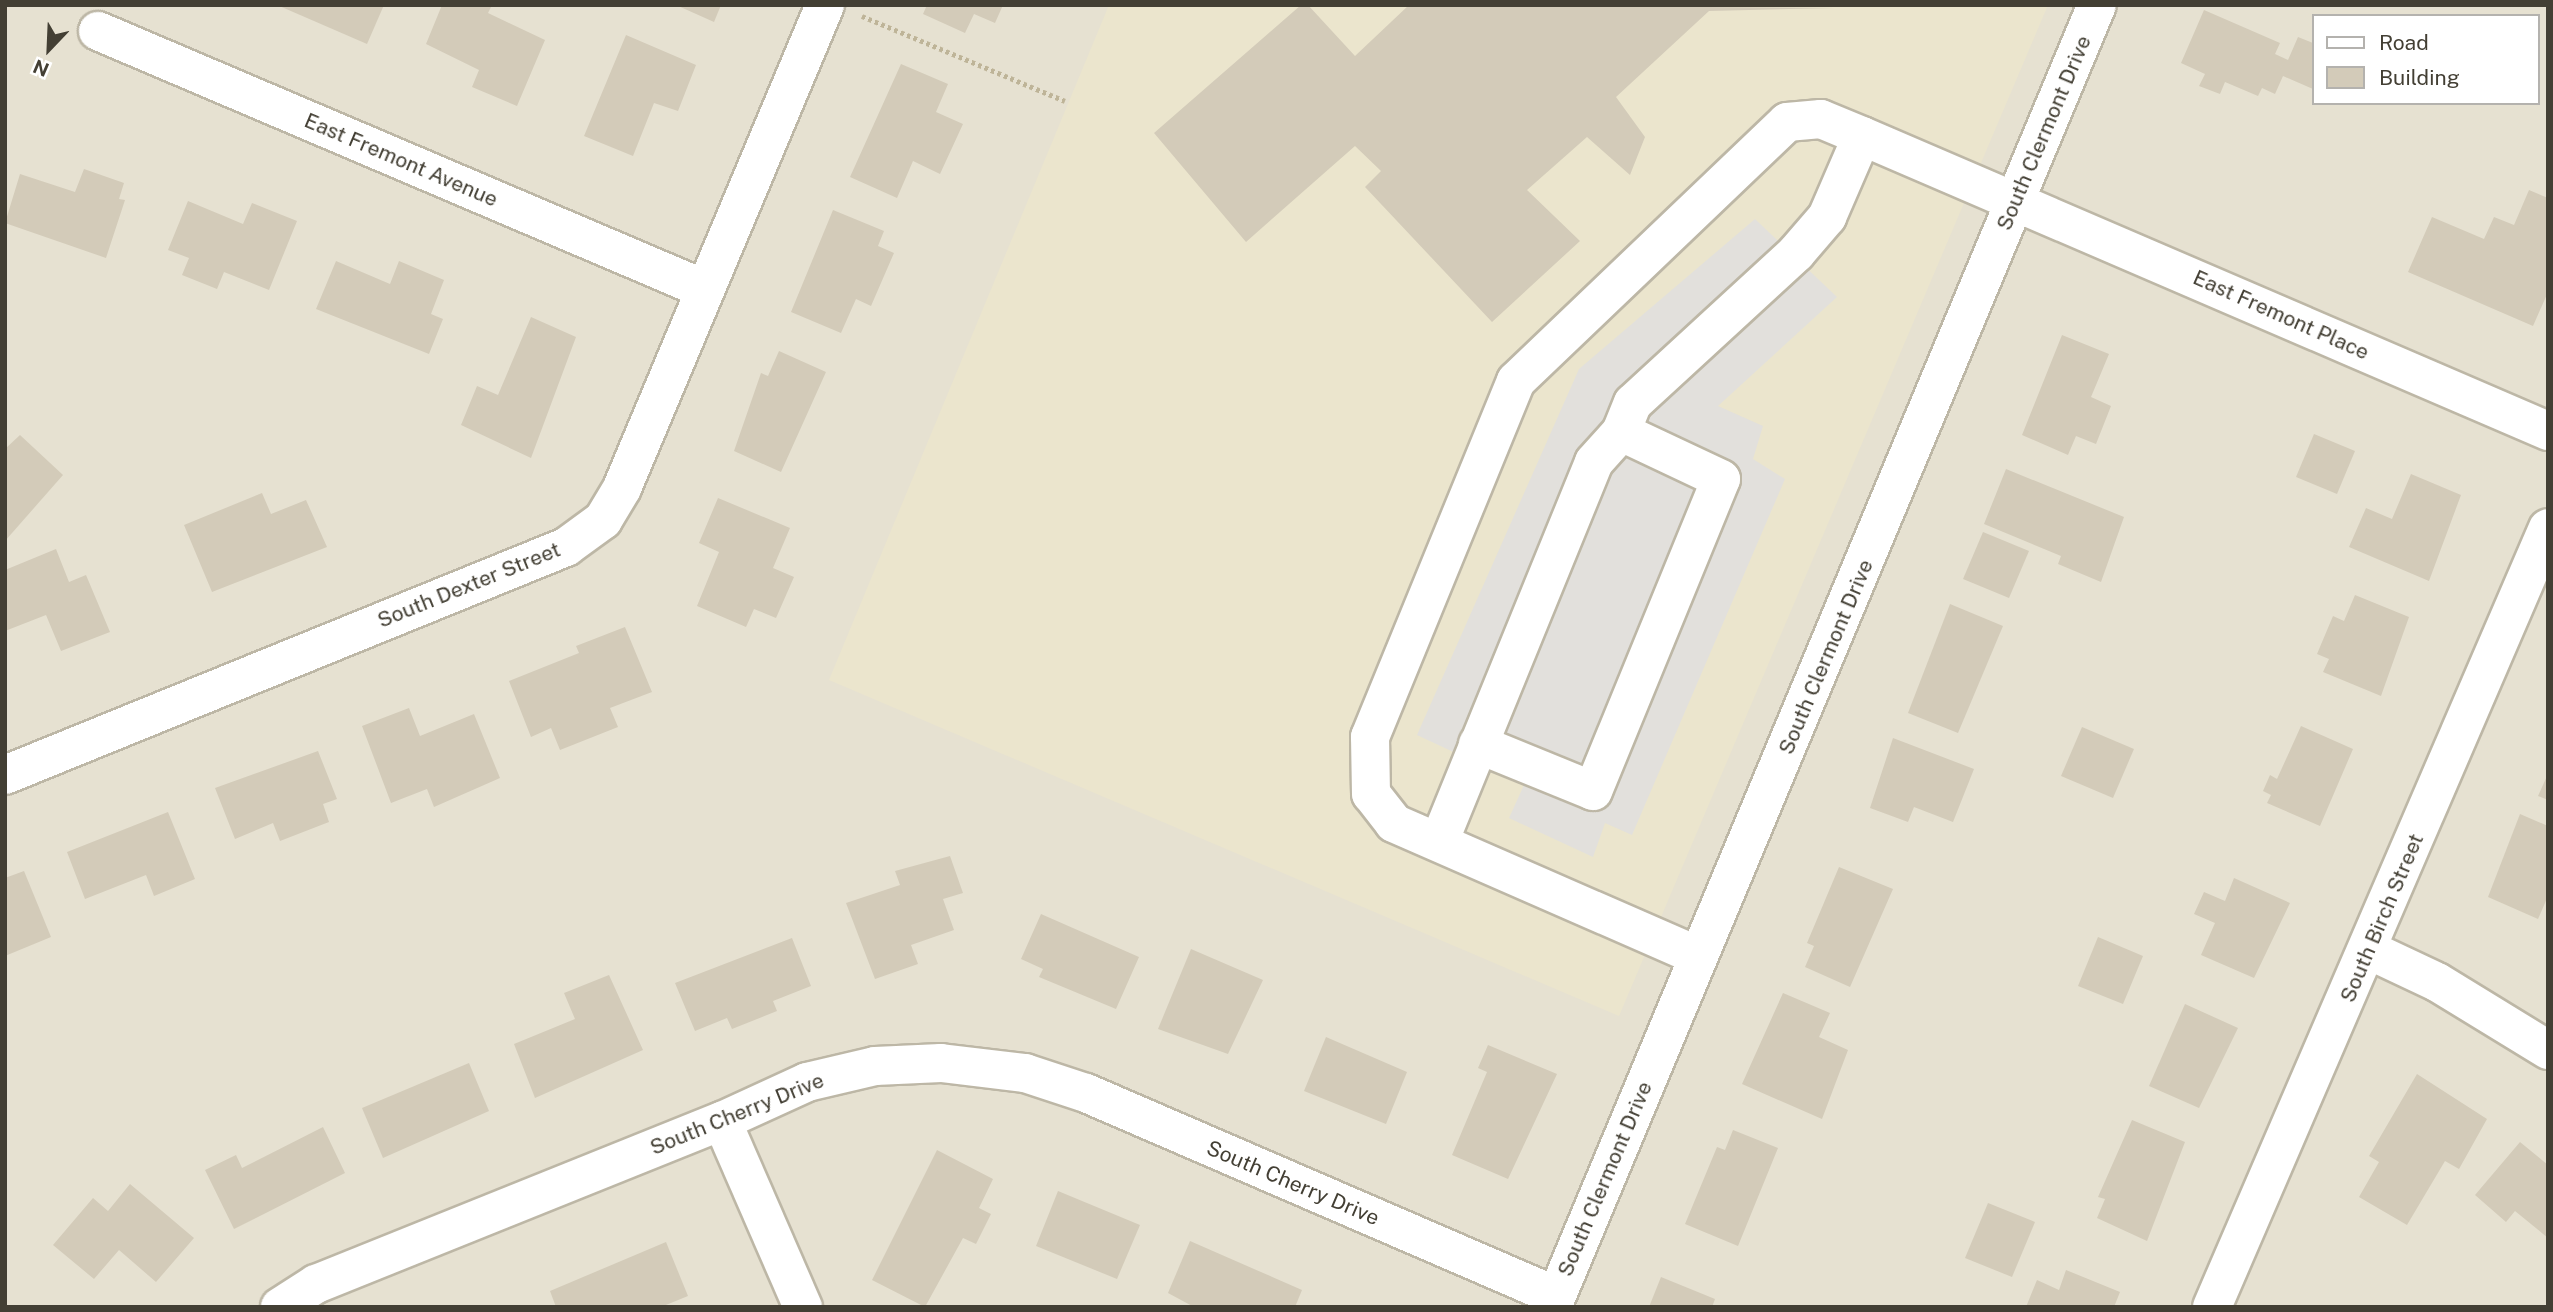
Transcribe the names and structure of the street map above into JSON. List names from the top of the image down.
{
  "streets": {
    "street": [
      "South Clermont Drive",
      "East Fremont Avenue",
      "East Fremont Place",
      "South Dexter Street",
      "South Birch Street",
      "South Cherry Drive"
    ]
  },
  "crossings": [
    ["South Clermont Drive", "East Fremont Place"],
    ["South Clermont Drive", "South Cherry Drive"],
    ["East Fremont Avenue", "South Dexter Street"]
  ],
  "legend": ["Road", "Building"],
  "north": "bottom left"
}
